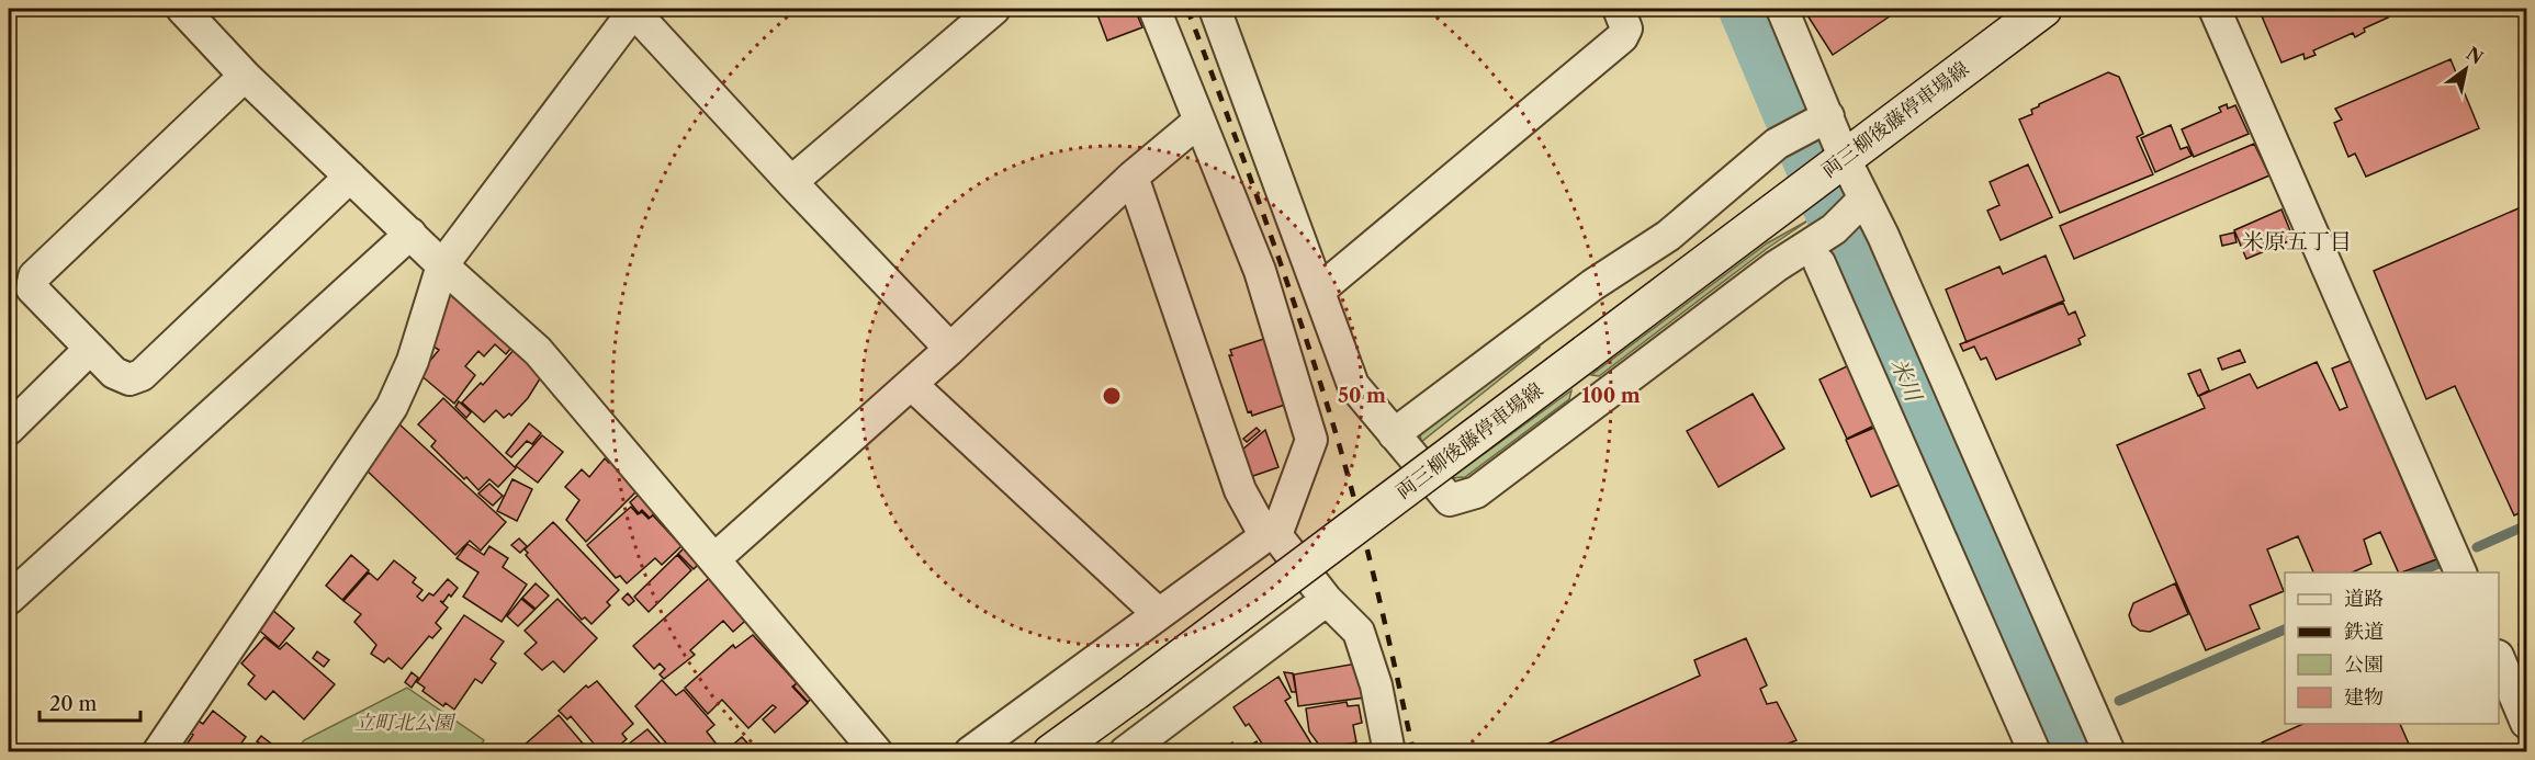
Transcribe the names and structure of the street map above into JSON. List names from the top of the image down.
{
  "streets": {
    "main road": ["両三柳後藤停車場線"]
  },
  "districts": ["米原五丁目"],
  "water": ["米川"],
  "parks": ["立町北公園"],
  "legend": [
    "道路",
    "鉄道",
    "公園",
    "建物"
  ],
  "scale_bar": "20 m",
  "north": "top right",
  "rings": ["50 m", "100 m"]
}
